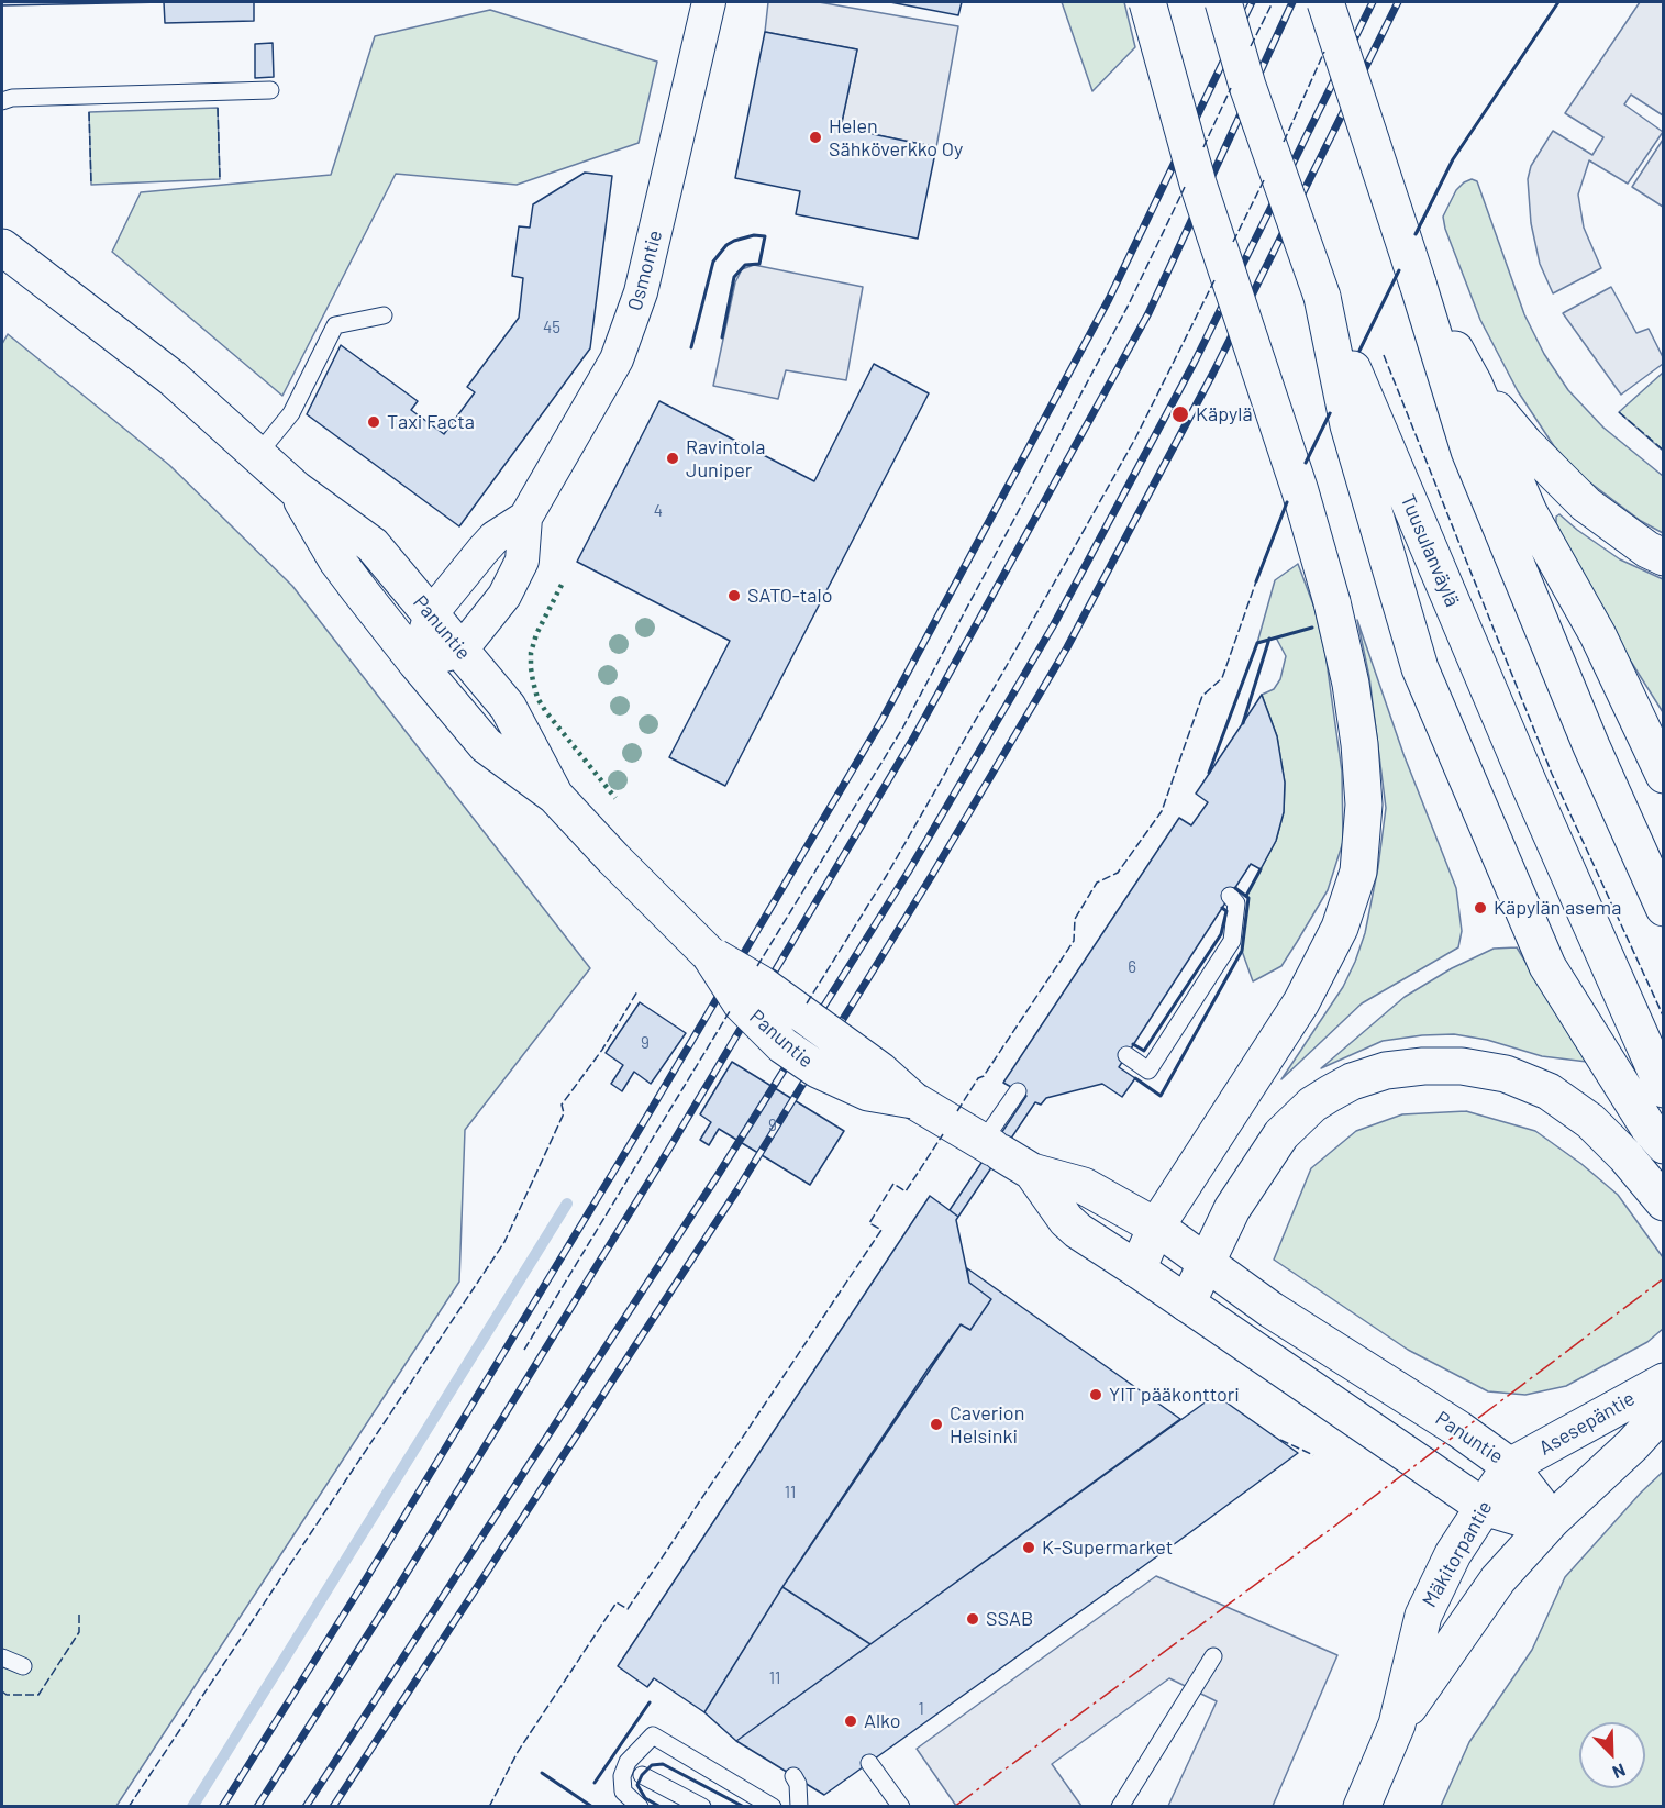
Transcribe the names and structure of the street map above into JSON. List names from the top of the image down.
{
  "streets": {
    "main road": [
      "Tuusulanväylä",
      "Panuntie",
      "Asesepäntie",
      "Mäkitorpantie"
    ],
    "street": ["Osmontie"]
  },
  "crossings": [
    ["Osmontie", "Panuntie"],
    ["Panuntie", "Asesepäntie"],
    ["Panuntie", "Mäkitorpantie"],
    ["Asesepäntie", "Mäkitorpantie"]
  ],
  "places": [
    "Helen Sähköverkko Oy",
    "Käpylä",
    "Taxi Facta",
    "Ravintola Juniper",
    "SATO-talo",
    "Käpylän asema",
    "YIT pääkonttori",
    "Caverion Helsinki",
    "K-Supermarket",
    "SSAB",
    "Alko"
  ],
  "house_numbers": [
    "45",
    "4",
    "6",
    "9",
    "9",
    "11",
    "11",
    "1"
  ],
  "north": "bottom right"
}
